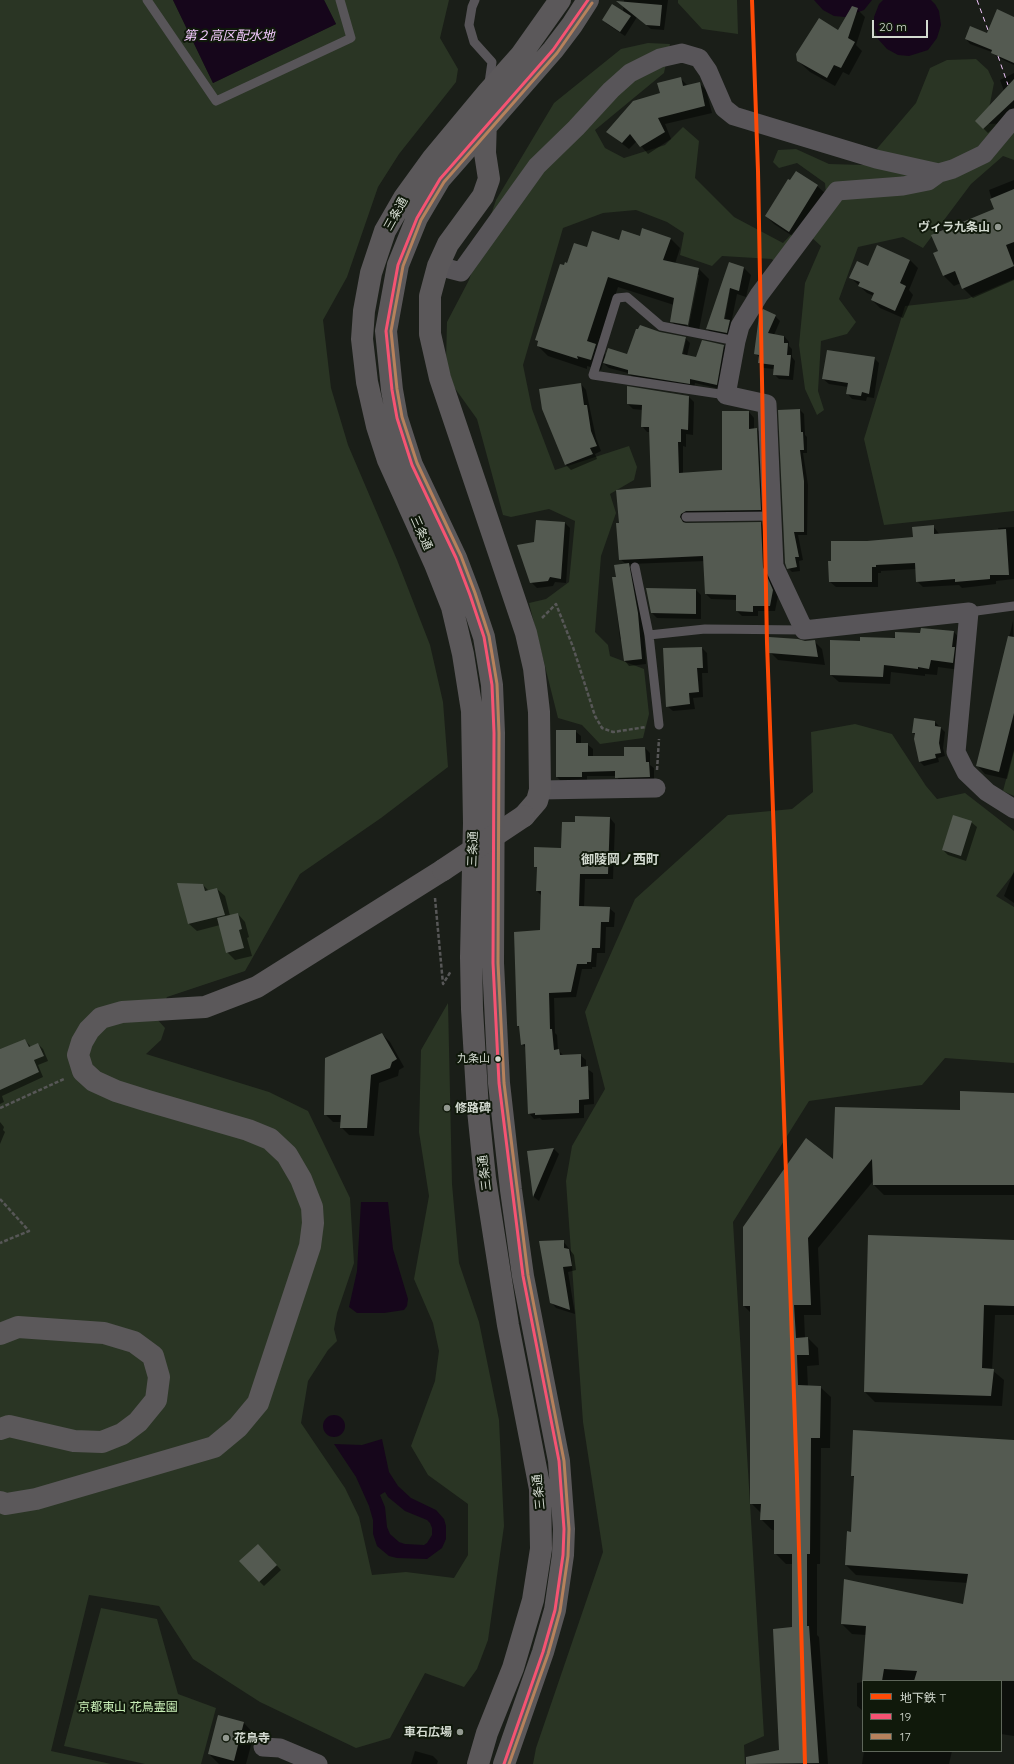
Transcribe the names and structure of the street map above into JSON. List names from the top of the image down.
{
  "streets": {
    "main road": ["三条通"]
  },
  "districts": ["御陵岡ノ西町"],
  "water": ["第２高区配水地"],
  "parks": ["京都東山 花鳥霊園"],
  "places": [
    "ヴィラ九条山",
    "九条山",
    "修路碑",
    "車石広場",
    "花鳥寺"
  ],
  "lines": ["metro line T", "transit line 19", "transit line 17"],
  "legend": ["地下鉄 T", "19", "17"],
  "scale_bar": "20 m"
}
